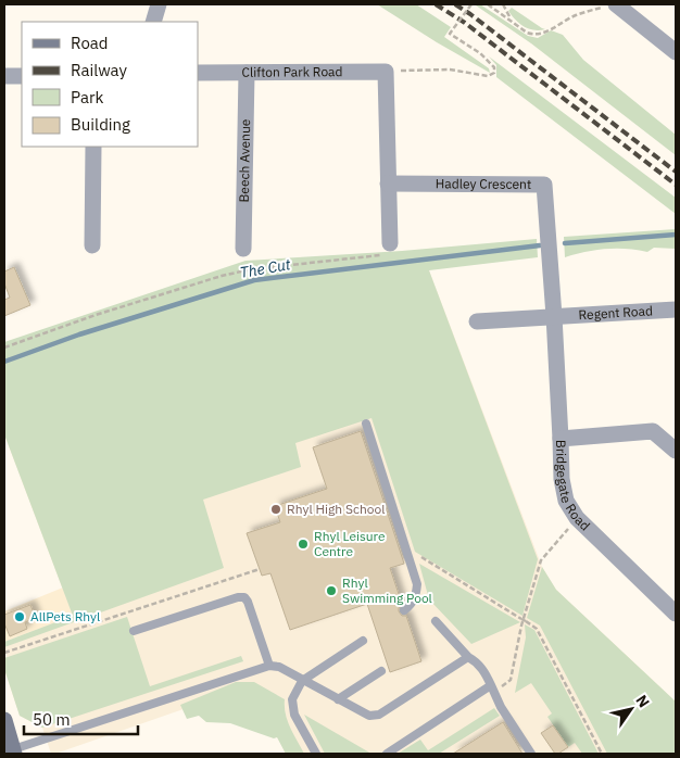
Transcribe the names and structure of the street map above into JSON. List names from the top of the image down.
{
  "streets": {
    "street": [
      "Clifton Park Road",
      "Beech Avenue",
      "Hadley Crescent",
      "Regent Road",
      "Bridgegate Road"
    ]
  },
  "crossings": [
    ["Clifton Park Road", "Beech Avenue"],
    ["Hadley Crescent", "Regent Road"],
    ["Hadley Crescent", "Bridgegate Road"],
    ["Regent Road", "Bridgegate Road"]
  ],
  "water": ["The Cut"],
  "places": [
    "Rhyl High School",
    "Rhyl Leisure Centre",
    "Rhyl Swimming Pool",
    "AllPets Rhyl"
  ],
  "legend": [
    "Road",
    "Railway",
    "Park",
    "Building"
  ],
  "scale_bar": "50 m",
  "north": "top right"
}
